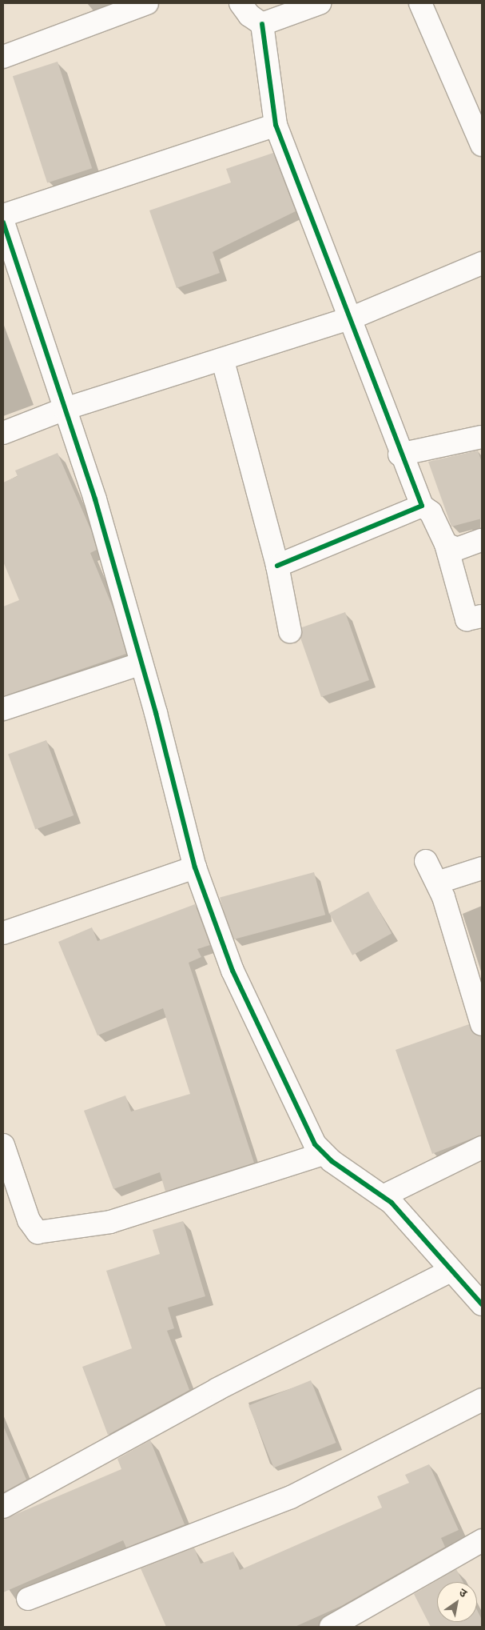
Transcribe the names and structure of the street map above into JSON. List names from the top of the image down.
{
  "north": "top right"
}
